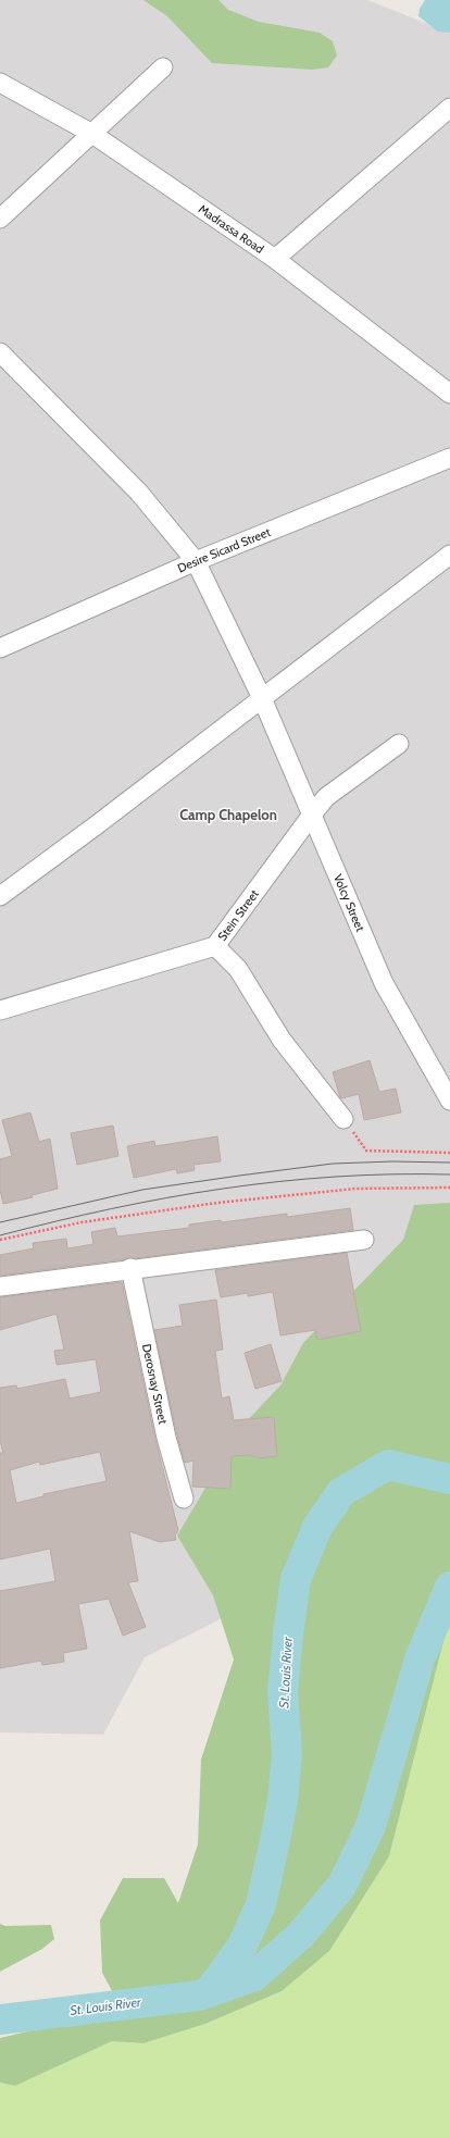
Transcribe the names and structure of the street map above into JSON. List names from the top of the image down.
{
  "streets": {
    "street": [
      "Madrassa Road",
      "Desire Sicard Street",
      "Volcy Street",
      "Stein Street",
      "Derosnay Street"
    ]
  },
  "crossings": [
    ["Desire Sicard Street", "Volcy Street"],
    ["Volcy Street", "Stein Street"]
  ],
  "districts": ["Camp Chapelon"],
  "water": ["St. Louis River"]
}
